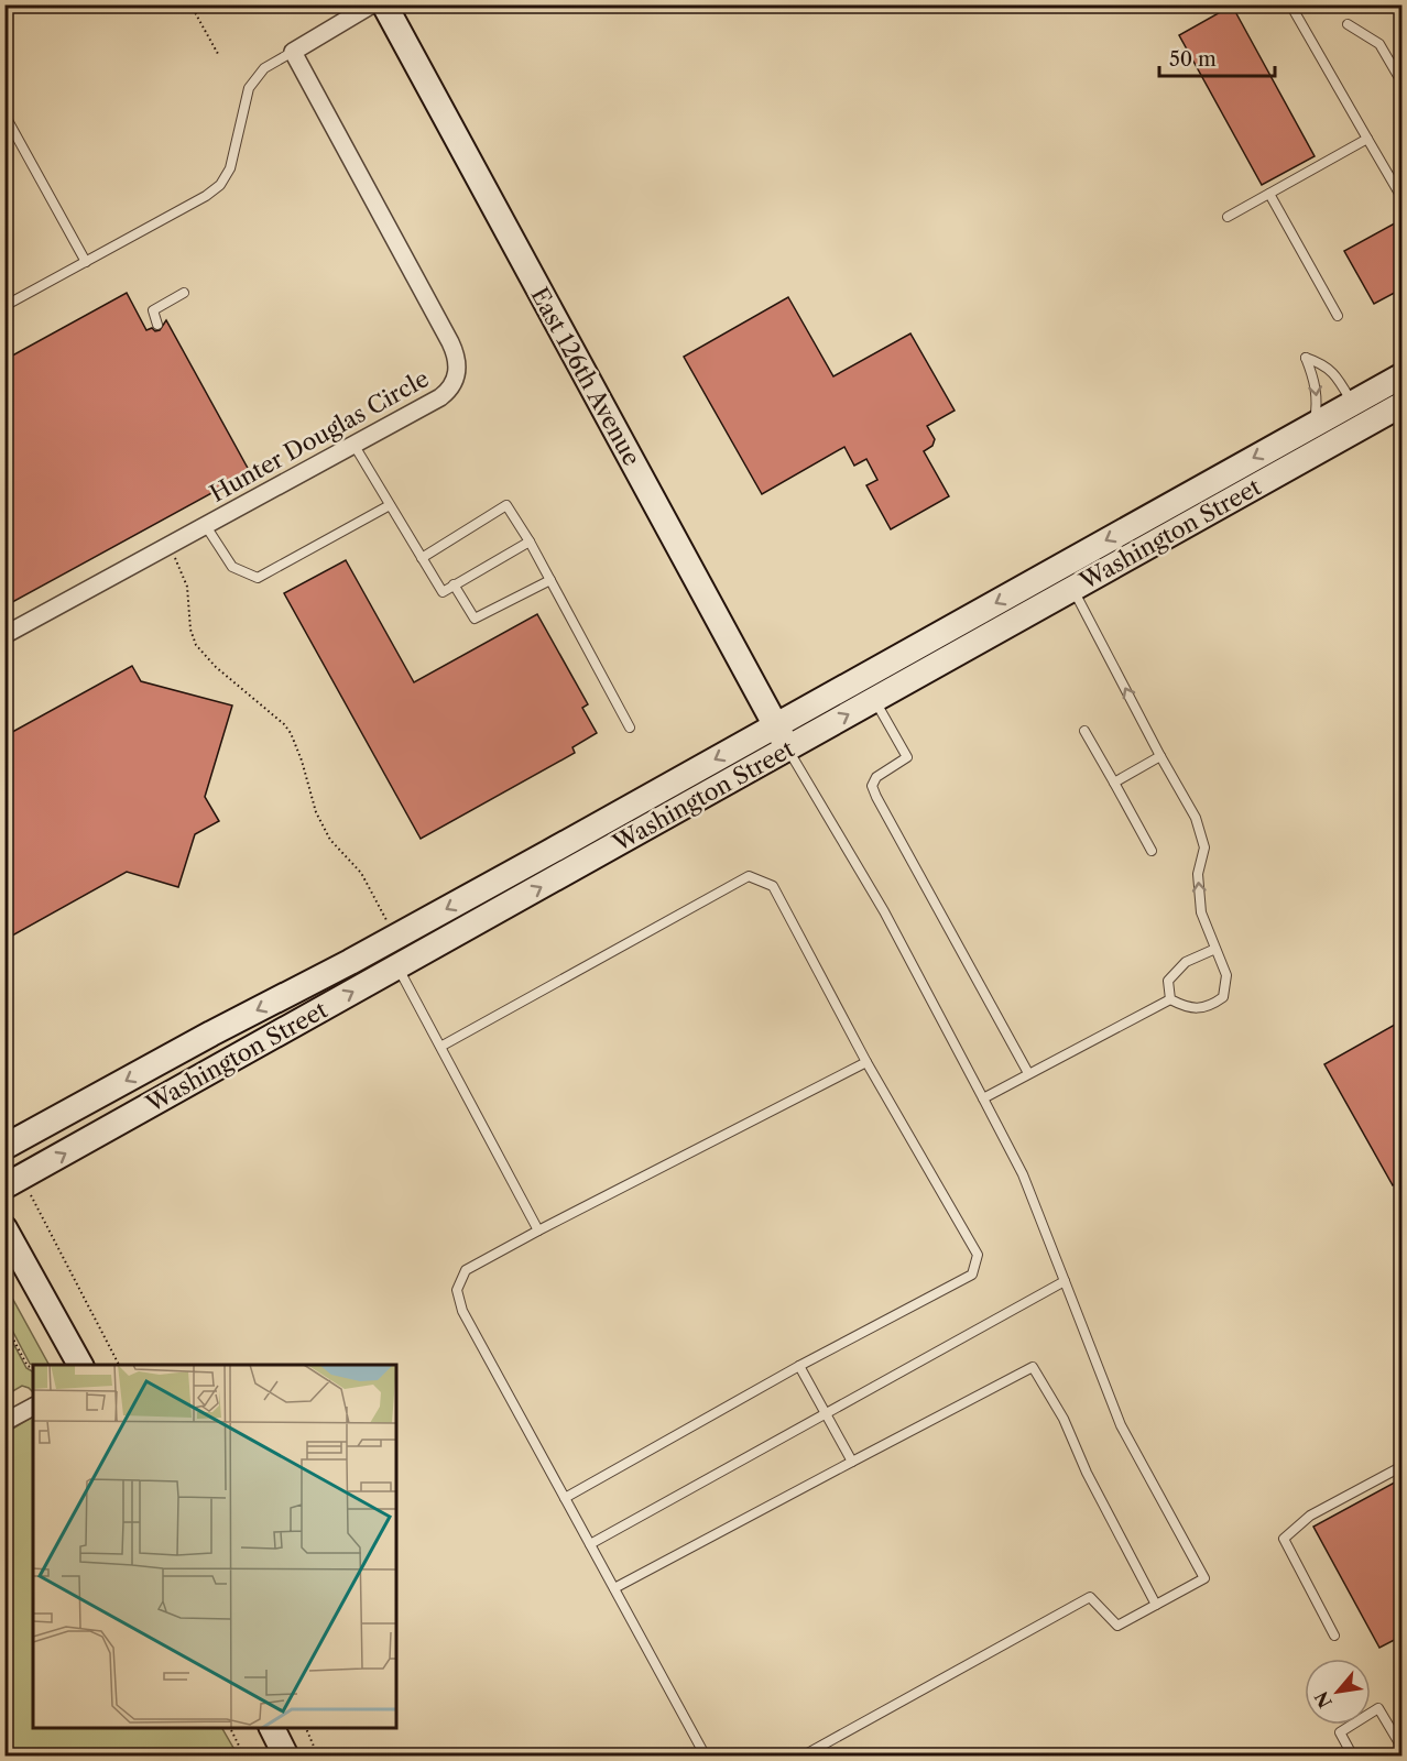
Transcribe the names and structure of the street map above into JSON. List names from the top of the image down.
{
  "streets": {
    "main road": ["East 126th Avenue", "Washington Street"],
    "street": ["Hunter Douglas Circle"]
  },
  "crossings": [
    ["East 126th Avenue", "Washington Street"]
  ],
  "scale_bar": "50 m",
  "north": "bottom left"
}
